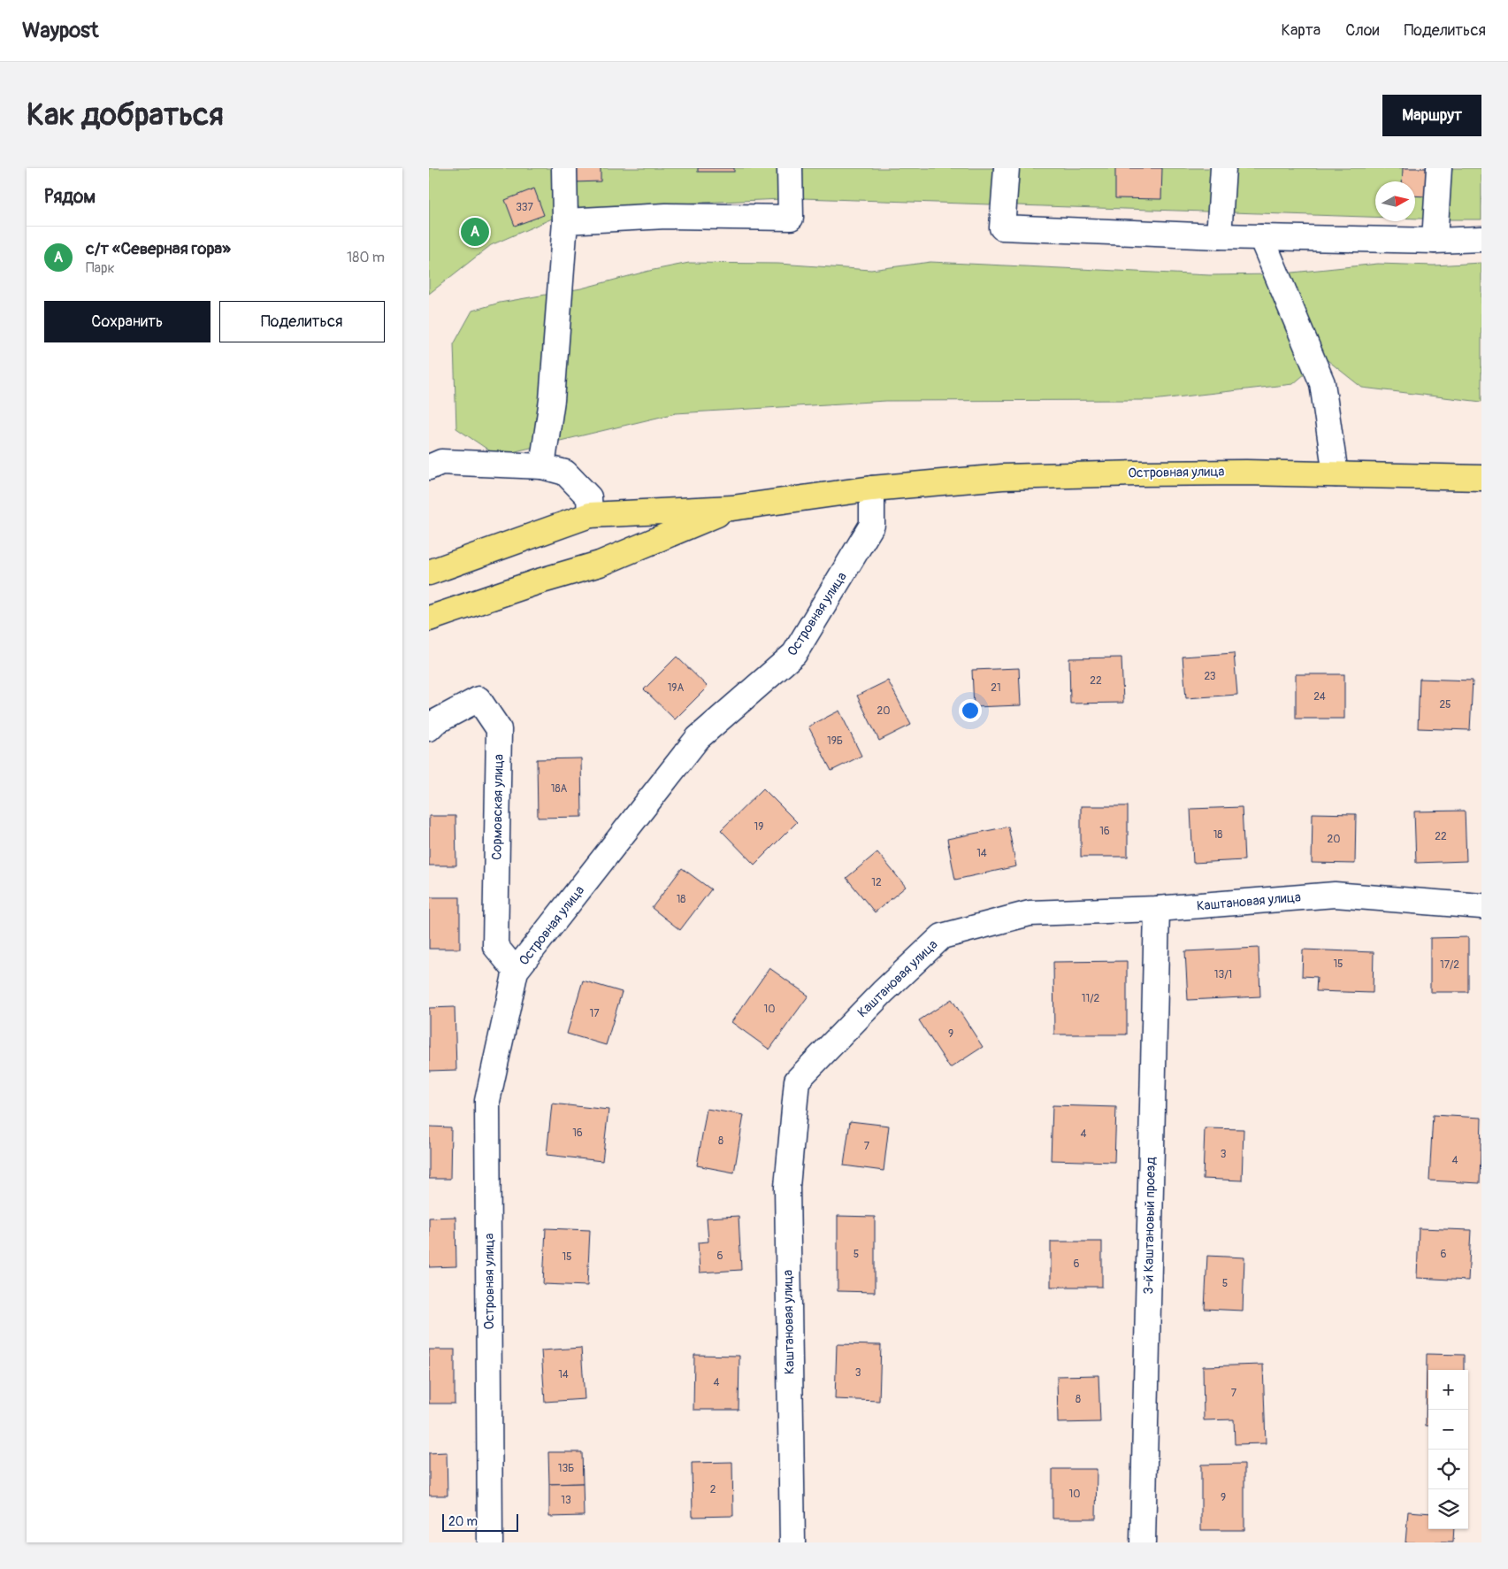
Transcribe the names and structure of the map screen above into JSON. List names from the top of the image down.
{
  "streets": {
    "main road": ["Островная улица"],
    "street": ["Сормовская улица", "Каштановая улица", "3-й Каштановый проезд"]
  },
  "crossings": [
    ["Островная улица", "Сормовская улица"],
    ["Каштановая улица", "3-й Каштановый проезд"]
  ],
  "house_numbers": [
    "337",
    "23",
    "22",
    "19А",
    "21",
    "24",
    "25",
    "20",
    "19Б",
    "18А",
    "19",
    "16",
    "18",
    "22",
    "20",
    "14",
    "12",
    "18",
    "15",
    "17/2",
    "13/1",
    "11/2",
    "10",
    "17",
    "9",
    "16",
    "4",
    "8",
    "7",
    "3",
    "4",
    "5",
    "6",
    "6",
    "15",
    "6",
    "5",
    "3",
    "14",
    "4",
    "7",
    "8",
    "13Б",
    "2",
    "10",
    "9",
    "13"
  ],
  "scale_bar": "20 m",
  "north": "right",
  "page": {
    "header": "Waypost",
    "nav": ["Карта", "Слои", "Поделиться"],
    "buttons": [
      "Маршрут",
      ["Сохранить", "Поделиться"]
    ],
    "title": "Как добраться",
    "heading": "Рядом",
    "pins": "A",
    "list": [
      {
        "mark": "A",
        "name": "с/т «Северная гора»",
        "note": "Парк",
        "value": "180 m"
      }
    ],
    "map_buttons": ["+", "−"],
    "scale": "20 m"
  }
}
